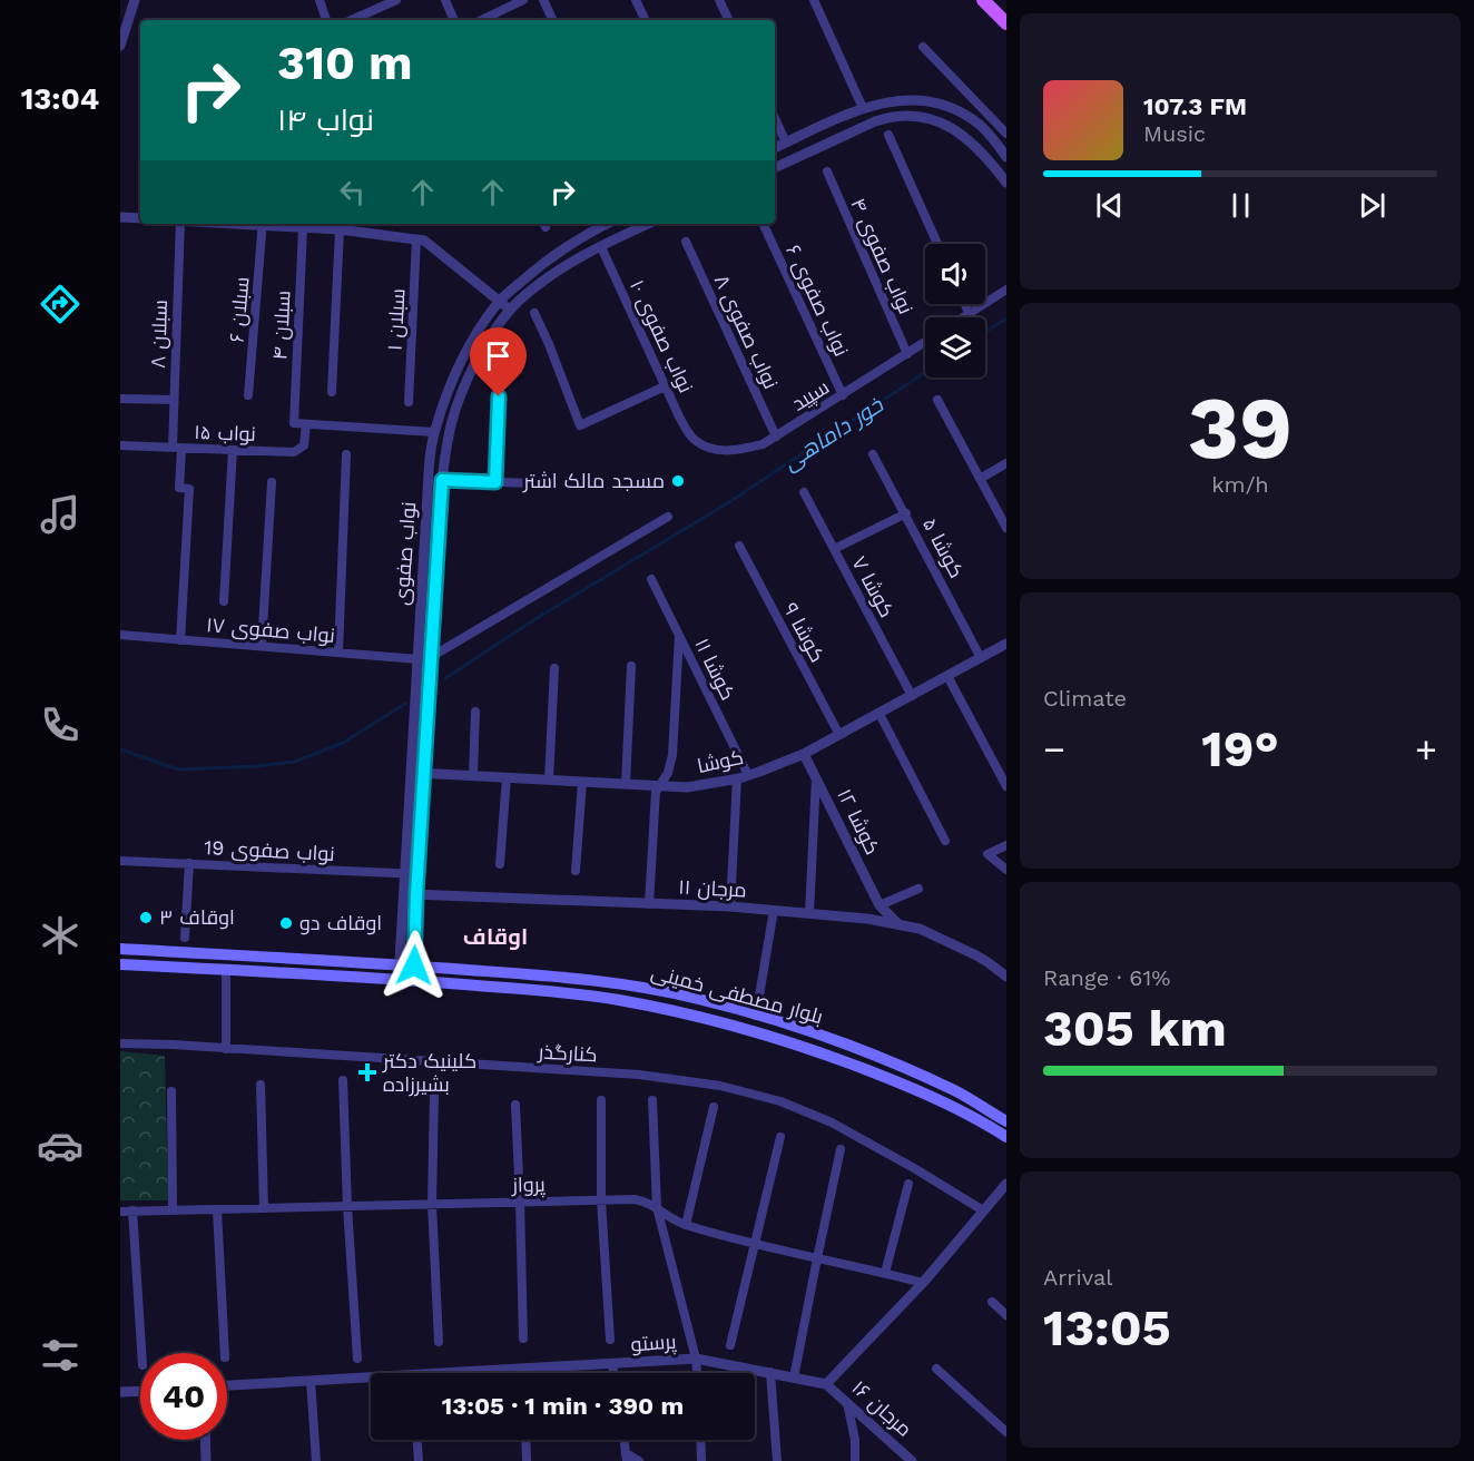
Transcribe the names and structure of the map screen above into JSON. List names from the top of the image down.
{
  "streets": {
    "main road": ["بلوار مصطفی خمینی"],
    "street": [
      "نواب صفوی ۴",
      "نواب صفوی ۶",
      "سبلان ۶",
      "سبلان ۱",
      "سبلان ۴",
      "نواب صفوی ۸",
      "سبلان ۸",
      "نواب صفوی ۱۰",
      "سپید",
      "نواب ۱۵",
      "کوشا ۵",
      "نواب صفوی",
      "کوشا ۷",
      "نواب صفوی ۱۷",
      "کوشا ۹",
      "کوشا ۱۱",
      "کوشا",
      "کوشا ۱۲",
      "نواب صفوی 19",
      "مرجان ۱۱",
      "کنارگذر",
      "پرواز",
      "پرستو",
      "مرجان ۱۶"
    ]
  },
  "crossings": [
    ["نواب صفوی ۴", "سپید"],
    ["نواب صفوی ۶", "سپید"],
    ["سبلان ۴", "نواب ۱۵"],
    ["نواب صفوی ۸", "سپید"],
    ["سبلان ۸", "نواب ۱۵"],
    ["سبلان ۸", "نواب صفوی ۱۷"],
    ["نواب صفوی ۱۰", "سپید"],
    ["نواب صفوی ۱۰", "نواب صفوی"],
    ["کوشا ۵", "کوشا"],
    ["نواب صفوی", "نواب صفوی ۱۷"],
    ["نواب صفوی", "کوشا"],
    ["نواب صفوی", "نواب صفوی 19"],
    ["نواب صفوی", "مرجان ۱۱"],
    ["نواب صفوی", "بلوار مصطفی خمینی"],
    ["کوشا ۷", "کوشا"],
    ["کوشا ۹", "کوشا"],
    ["کوشا ۱۱", "کوشا"],
    ["کوشا", "کوشا ۱۲"],
    ["کوشا ۱۲", "مرجان ۱۱"],
    ["پرستو", "مرجان ۱۶"]
  ],
  "districts": ["اوقاف"],
  "water": ["خور داماهی"],
  "places": {
    "other": ["مسجد مالک اشتر", "اوقاف ۳", "اوقاف دو"],
    "health": ["کلینیک دکتر بشیرزاده"]
  },
  "page": {
    "tabs": "13:04",
    "turn": ["310 m", "نواب ۱۴"],
    "song": ["107.3 FM", "Music"],
    "tile": [
      ["39", "km/h"],
      "Climate",
      ["Range · 61%", "305 km"],
      ["Arrival", "13:05"]
    ],
    "heat": ["−", "19°", "+"],
    "limit": "40",
    "trip": "13:05 · 1 min · 390 m"
  }
}
